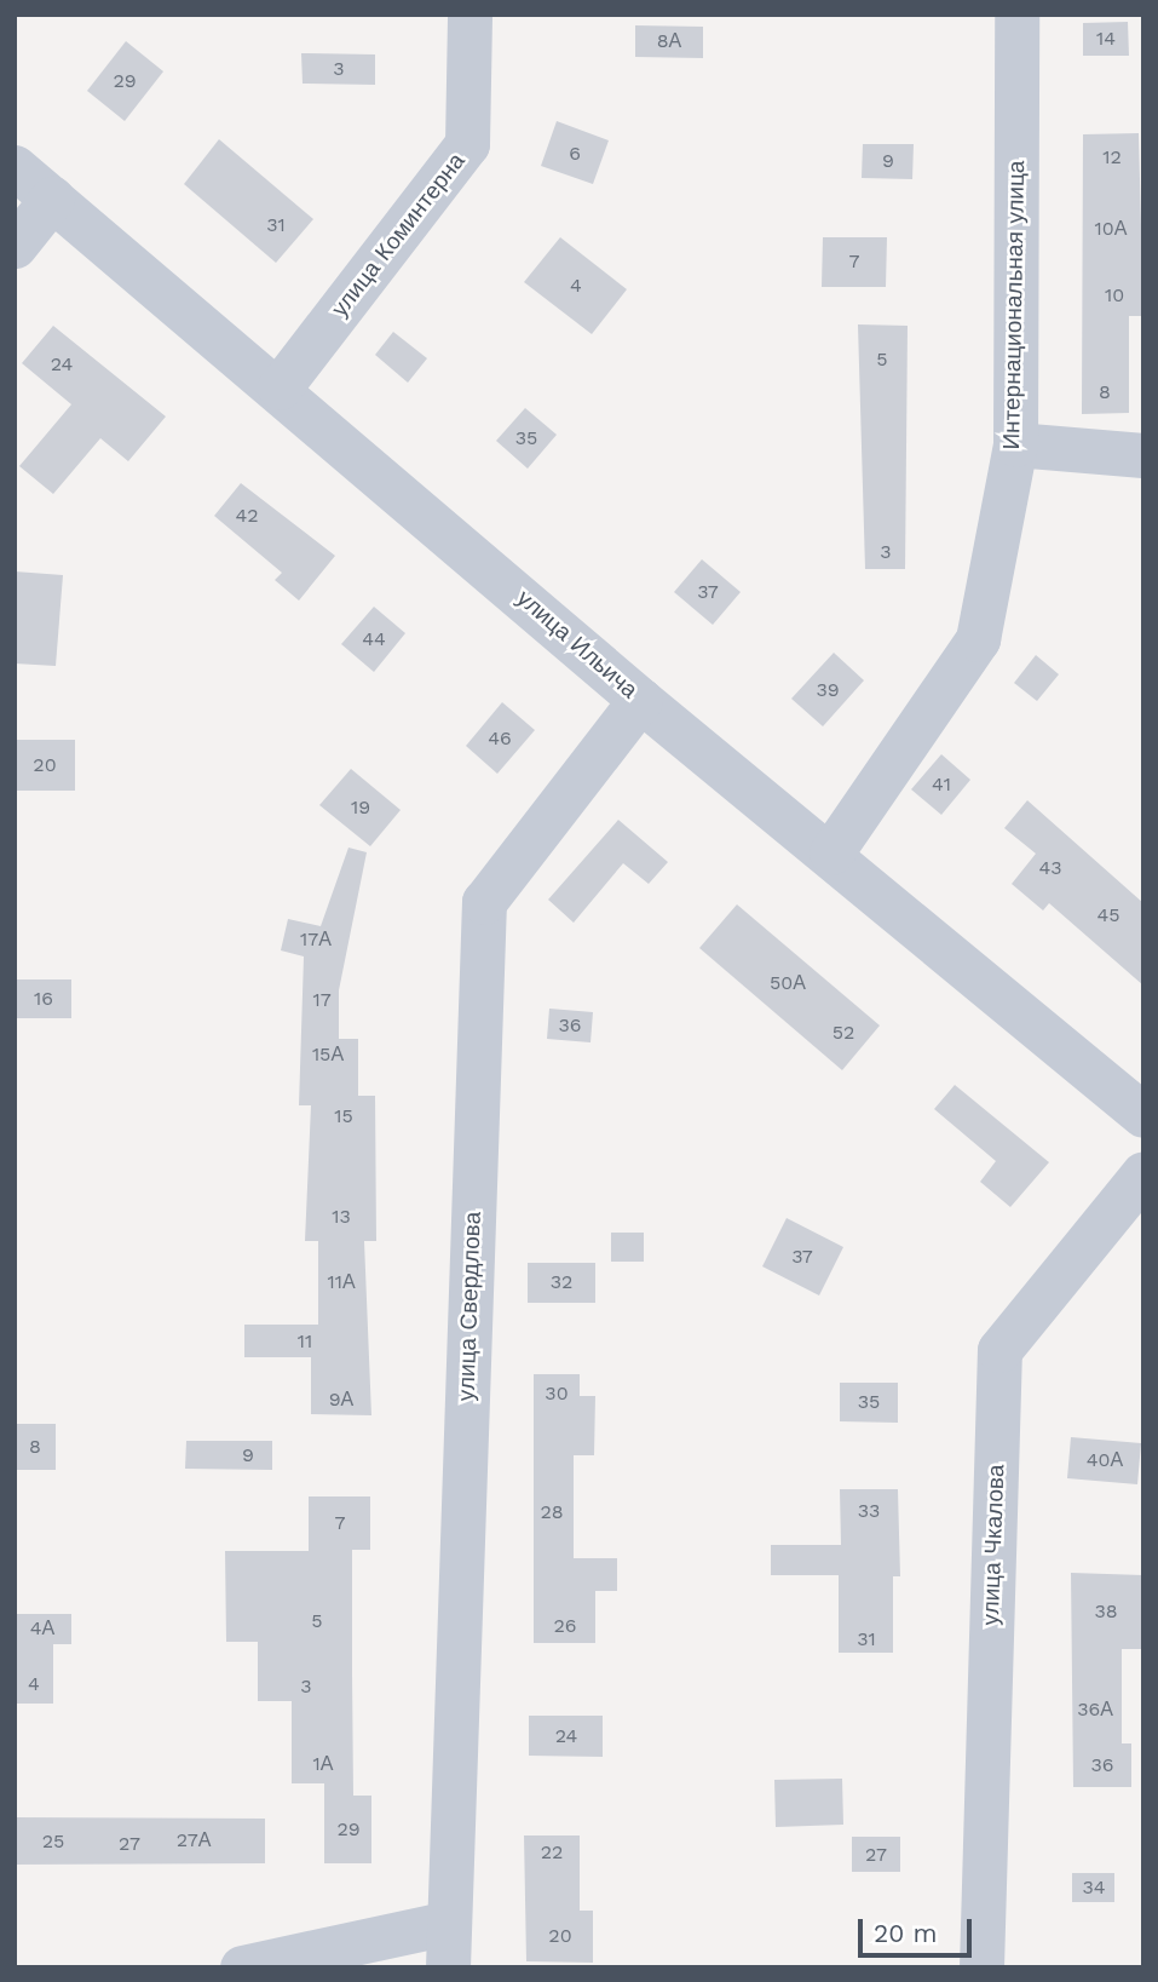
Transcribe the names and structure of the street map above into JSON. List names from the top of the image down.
{
  "streets": {
    "street": [
      "улица Коминтерна",
      "Интернациональная улица",
      "улица Ильича",
      "улица Свердлова",
      "улица Чкалова"
    ]
  },
  "crossings": [
    ["улица Коминтерна", "улица Ильича"],
    ["Интернациональная улица", "улица Ильича"],
    ["улица Ильича", "улица Свердлова"]
  ],
  "house_numbers": [
    "14",
    "8А",
    "3",
    "29",
    "6",
    "12",
    "9",
    "31",
    "10А",
    "7",
    "4",
    "10",
    "5",
    "24",
    "8",
    "35",
    "42",
    "3",
    "37",
    "44",
    "39",
    "46",
    "20",
    "41",
    "19",
    "43",
    "45",
    "17А",
    "50А",
    "16",
    "17",
    "36",
    "52",
    "15А",
    "15",
    "13",
    "37",
    "11А",
    "32",
    "11",
    "30",
    "9А",
    "35",
    "8",
    "9",
    "40А",
    "33",
    "28",
    "7",
    "38",
    "5",
    "26",
    "4А",
    "31",
    "4",
    "3",
    "36А",
    "24",
    "1А",
    "36",
    "29",
    "27А",
    "25",
    "27",
    "22",
    "27",
    "34",
    "20"
  ],
  "scale_bar": "20 m"
}
